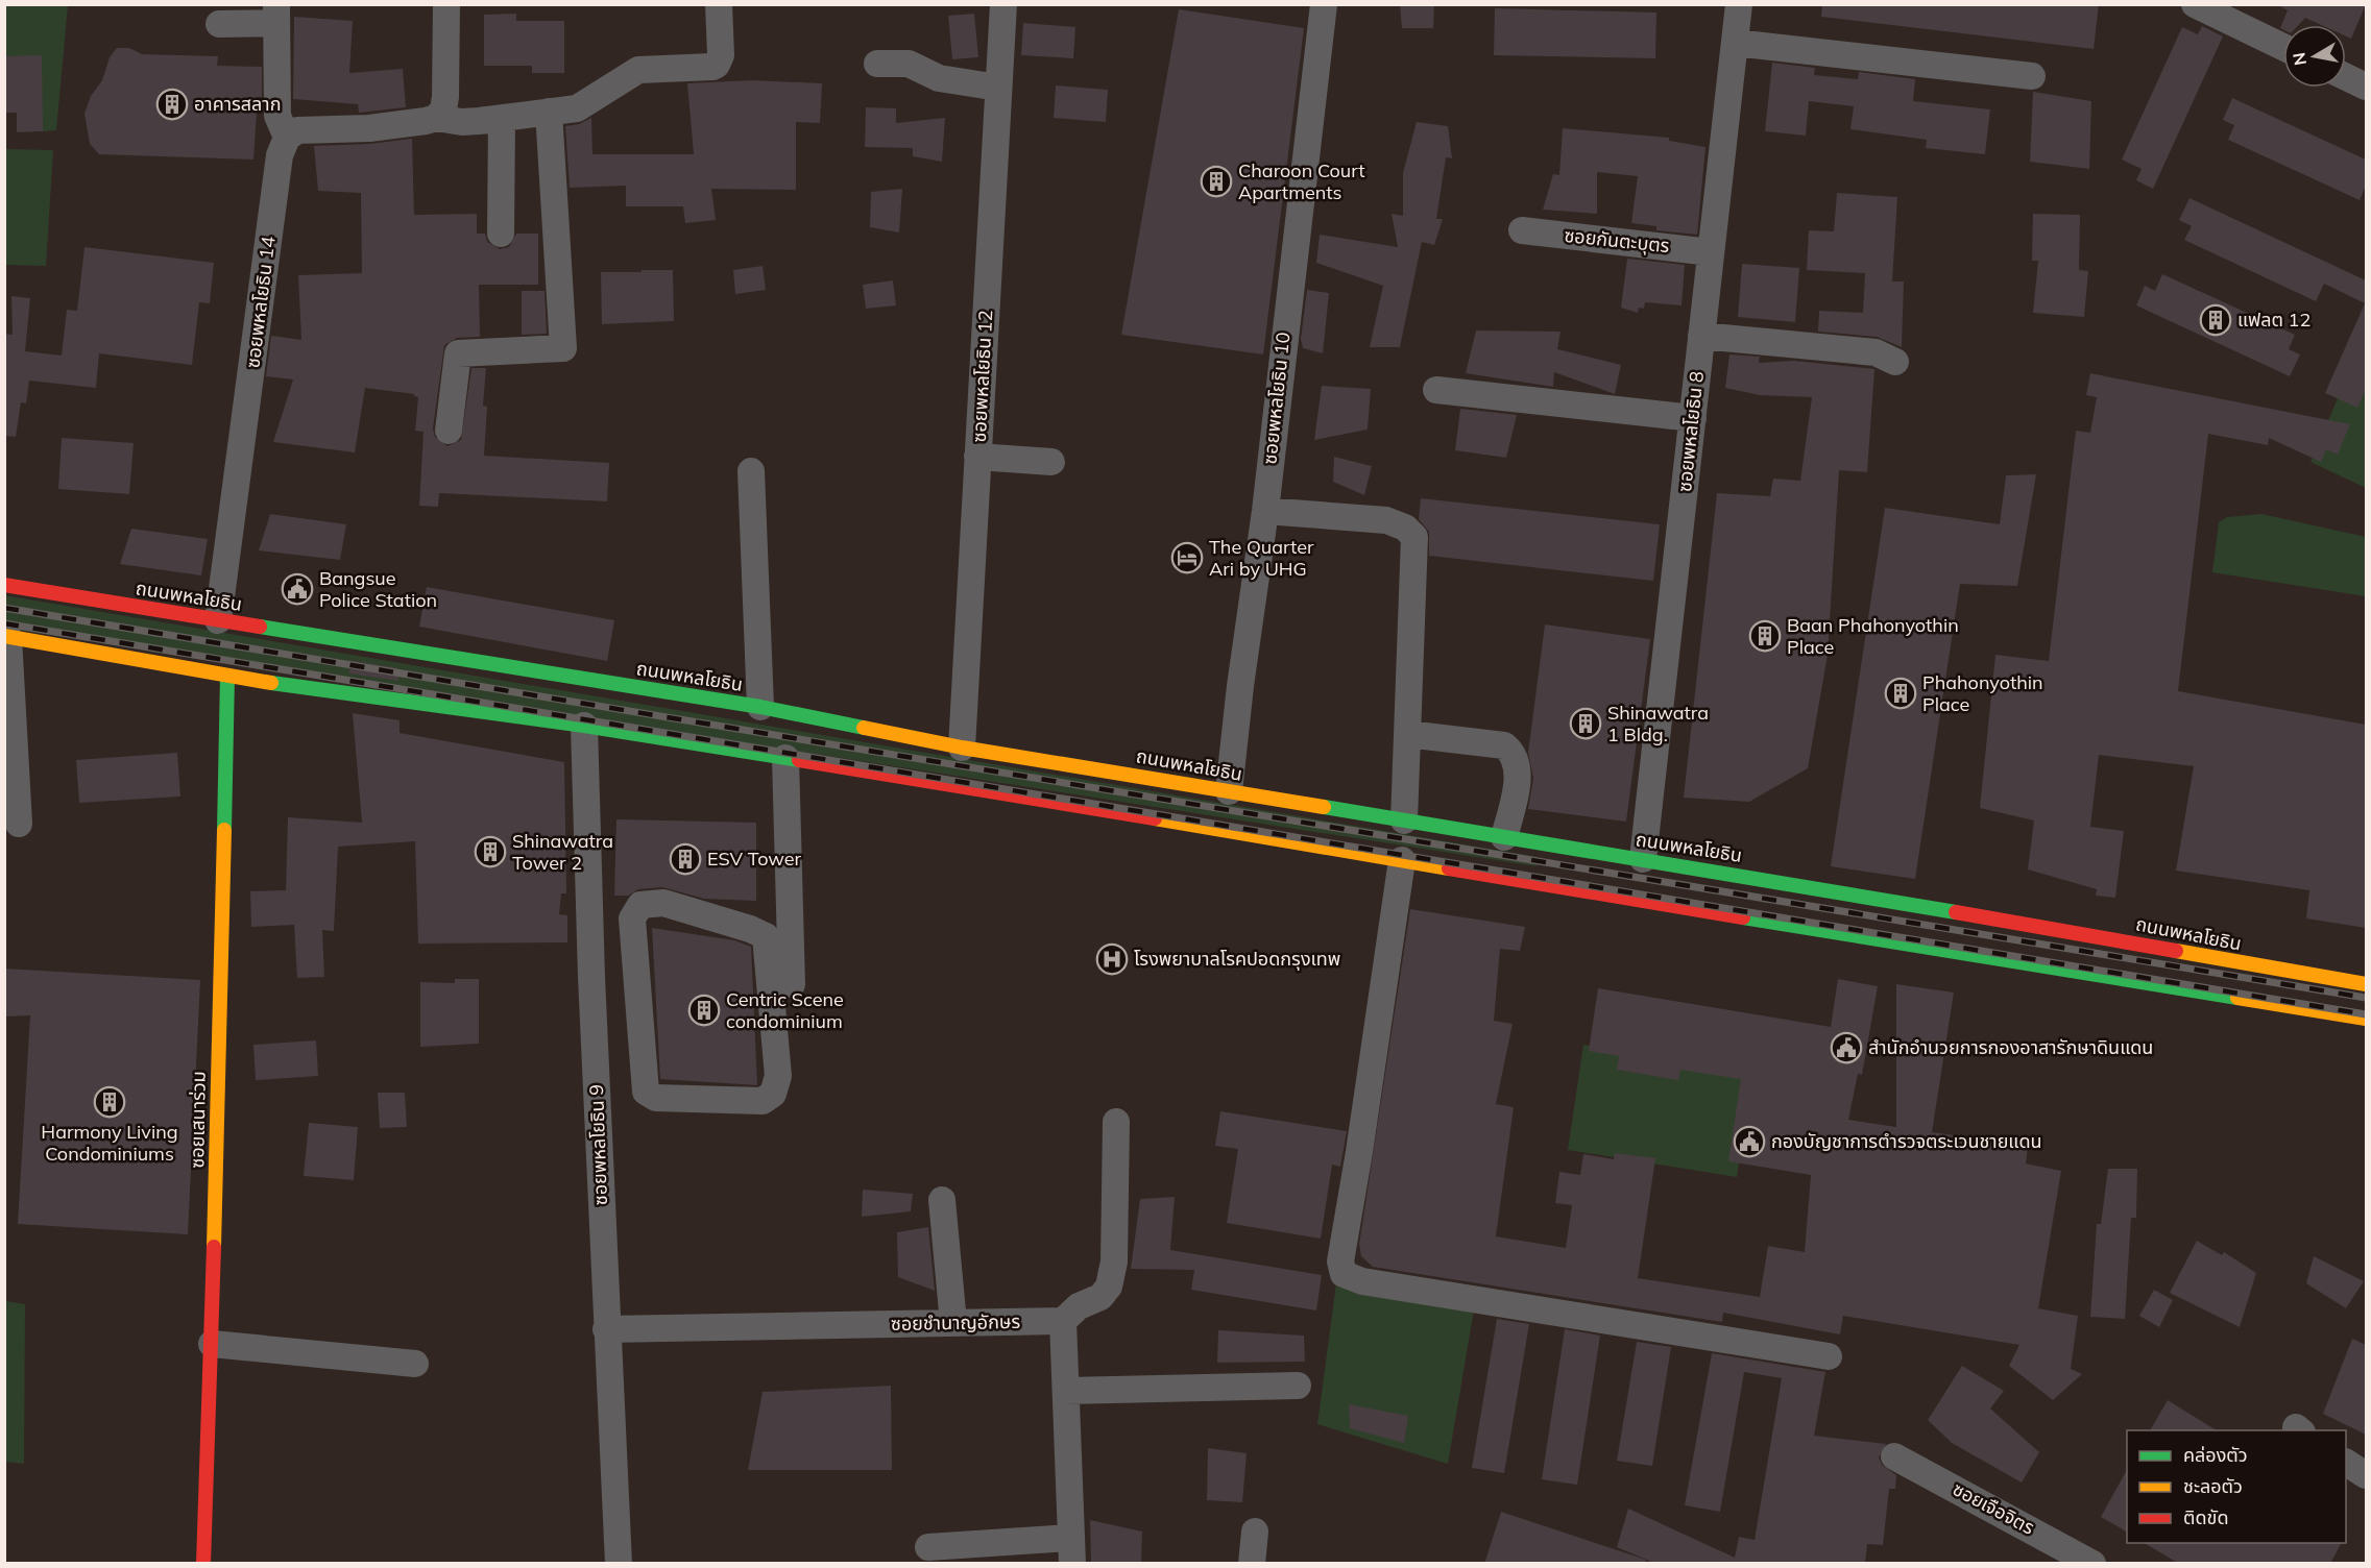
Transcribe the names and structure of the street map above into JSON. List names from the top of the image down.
{
  "streets": {
    "main road": ["ถนนพหลโยธิน", "ซอยเสนาร่วม"],
    "street": [
      "ซอยกันตะบุตร",
      "ซอยพหลโยธิน 14",
      "ซอยพหลโยธิน 12",
      "ซอยพหลโยธิน 10",
      "ซอยพหลโยธิน 8",
      "ซอยพหลโยธิน 9",
      "ซอยชำนาญอักษร",
      "ซอยเจือจิตร"
    ]
  },
  "crossings": [
    ["ซอยกันตะบุตร", "ซอยพหลโยธิน 8"],
    ["ซอยพหลโยธิน 14", "ถนนพหลโยธิน"],
    ["ซอยพหลโยธิน 12", "ถนนพหลโยธิน"],
    ["ซอยพหลโยธิน 10", "ถนนพหลโยธิน"],
    ["ซอยพหลโยธิน 8", "ถนนพหลโยธิน"],
    ["ถนนพหลโยธิน", "ซอยเสนาร่วม"],
    ["ถนนพหลโยธิน", "ซอยพหลโยธิน 9"],
    ["ซอยพหลโยธิน 9", "ซอยชำนาญอักษร"]
  ],
  "places": {
    "building": [
      "อาคารสลาก",
      "Charoon Court Apartments",
      "แฟลต 12",
      "Baan Phahonyothin Place",
      "Phahonyothin Place",
      "Shinawatra 1 Bldg.",
      "Shinawatra Tower 2",
      "ESV Tower",
      "Centric Scene condominium",
      "Harmony Living Condominiums"
    ],
    "hotel": ["The Quarter Ari by UHG"],
    "public building": ["Bangsue Police Station", "สำนักอำนวยการกองอาสารักษาดินแดน", "กองบัญชาการตำรวจตระเวนชายแดน"],
    "hospital": ["โรงพยาบาลโรคปอดกรุงเทพ"]
  },
  "legend": ["คล่องตัว", "ชะลอตัว", "ติดขัด"],
  "north": "left"
}
